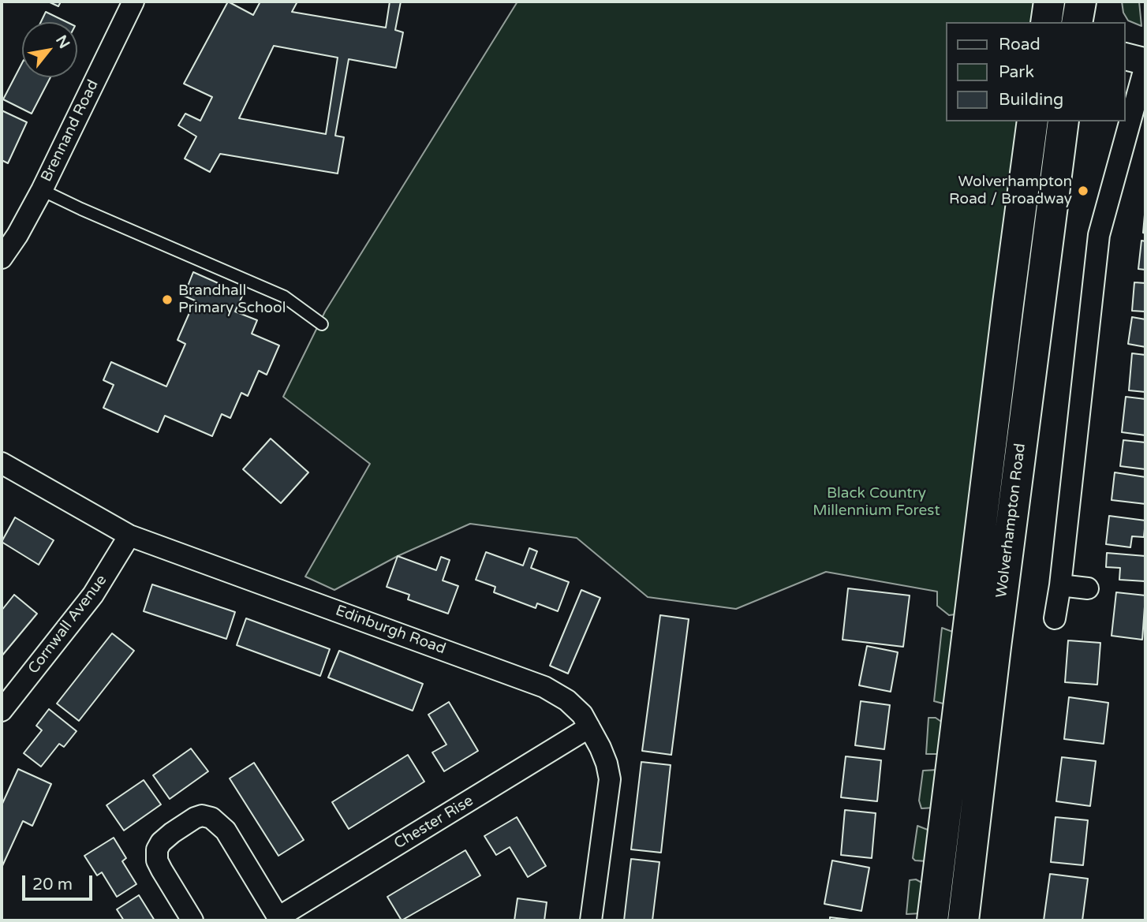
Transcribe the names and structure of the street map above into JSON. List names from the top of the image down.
{
  "streets": {
    "highway": ["Wolverhampton Road"],
    "street": [
      "Brennand Road",
      "Cornwall Avenue",
      "Edinburgh Road",
      "Chester Rise"
    ]
  },
  "crossings": [
    ["Cornwall Avenue", "Edinburgh Road"],
    ["Edinburgh Road", "Chester Rise"]
  ],
  "parks": ["Black Country Millennium Forest"],
  "places": ["Wolverhampton Road / Broadway", "Brandhall Primary School"],
  "legend": ["Road", "Park", "Building"],
  "scale_bar": "20 m",
  "north": "top right"
}
